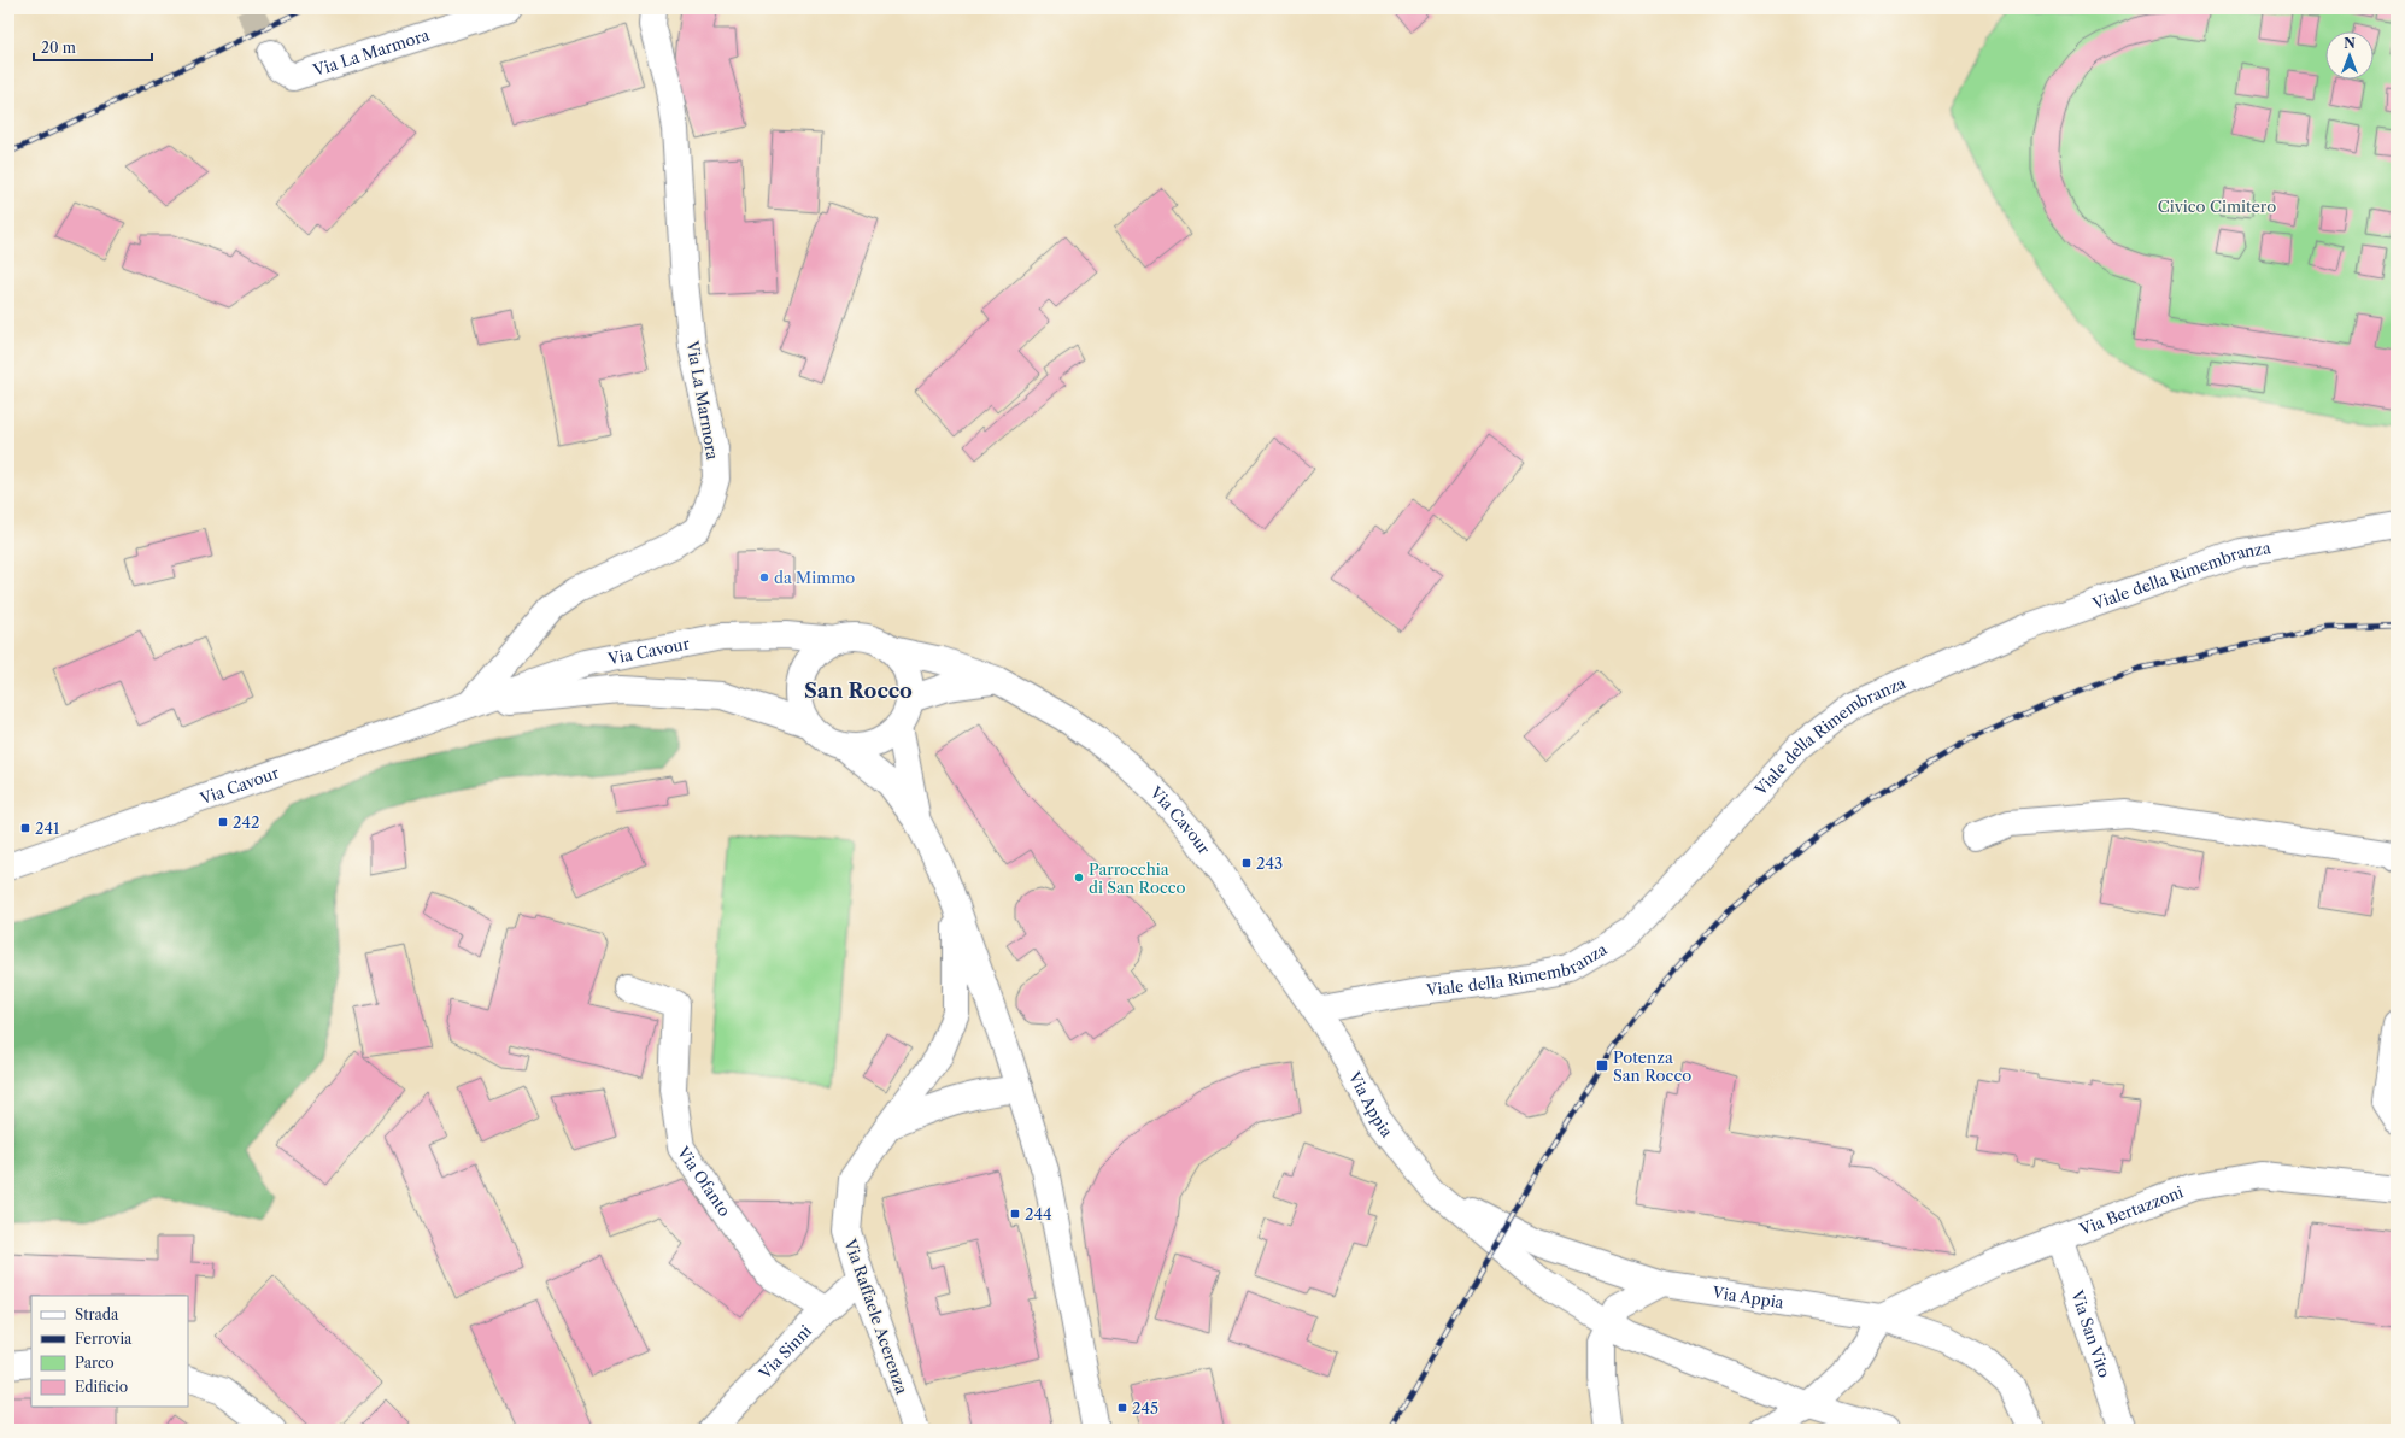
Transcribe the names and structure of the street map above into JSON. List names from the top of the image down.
{
  "streets": {
    "street": [
      "Via La Marmora",
      "Viale della Rimembranza",
      "Via Cavour",
      "Via Appia",
      "Via Ofanto",
      "Via Bertazzoni",
      "Via Raffaele Acerenza",
      "Via San Vito",
      "Via Sinni"
    ]
  },
  "crossings": [
    ["Via La Marmora", "Via Cavour"],
    ["Viale della Rimembranza", "Via Cavour"],
    ["Viale della Rimembranza", "Via Appia"],
    ["Via Cavour", "Via Appia"],
    ["Via Cavour", "Via Raffaele Acerenza"],
    ["Via Appia", "Via Bertazzoni"],
    ["Via Ofanto", "Via Sinni"],
    ["Via Bertazzoni", "Via San Vito"],
    ["Via Raffaele Acerenza", "Via Sinni"]
  ],
  "districts": ["San Rocco"],
  "parks": ["Civico Cimitero"],
  "places": {
    "other": ["da Mimmo", "Parrocchia di San Rocco"],
    "transit": [
      "242",
      "241",
      "243",
      "Potenza San Rocco",
      "244",
      "245"
    ]
  },
  "legend": [
    "Strada",
    "Ferrovia",
    "Parco",
    "Edificio"
  ],
  "scale_bar": "20 m",
  "north": "top"
}
